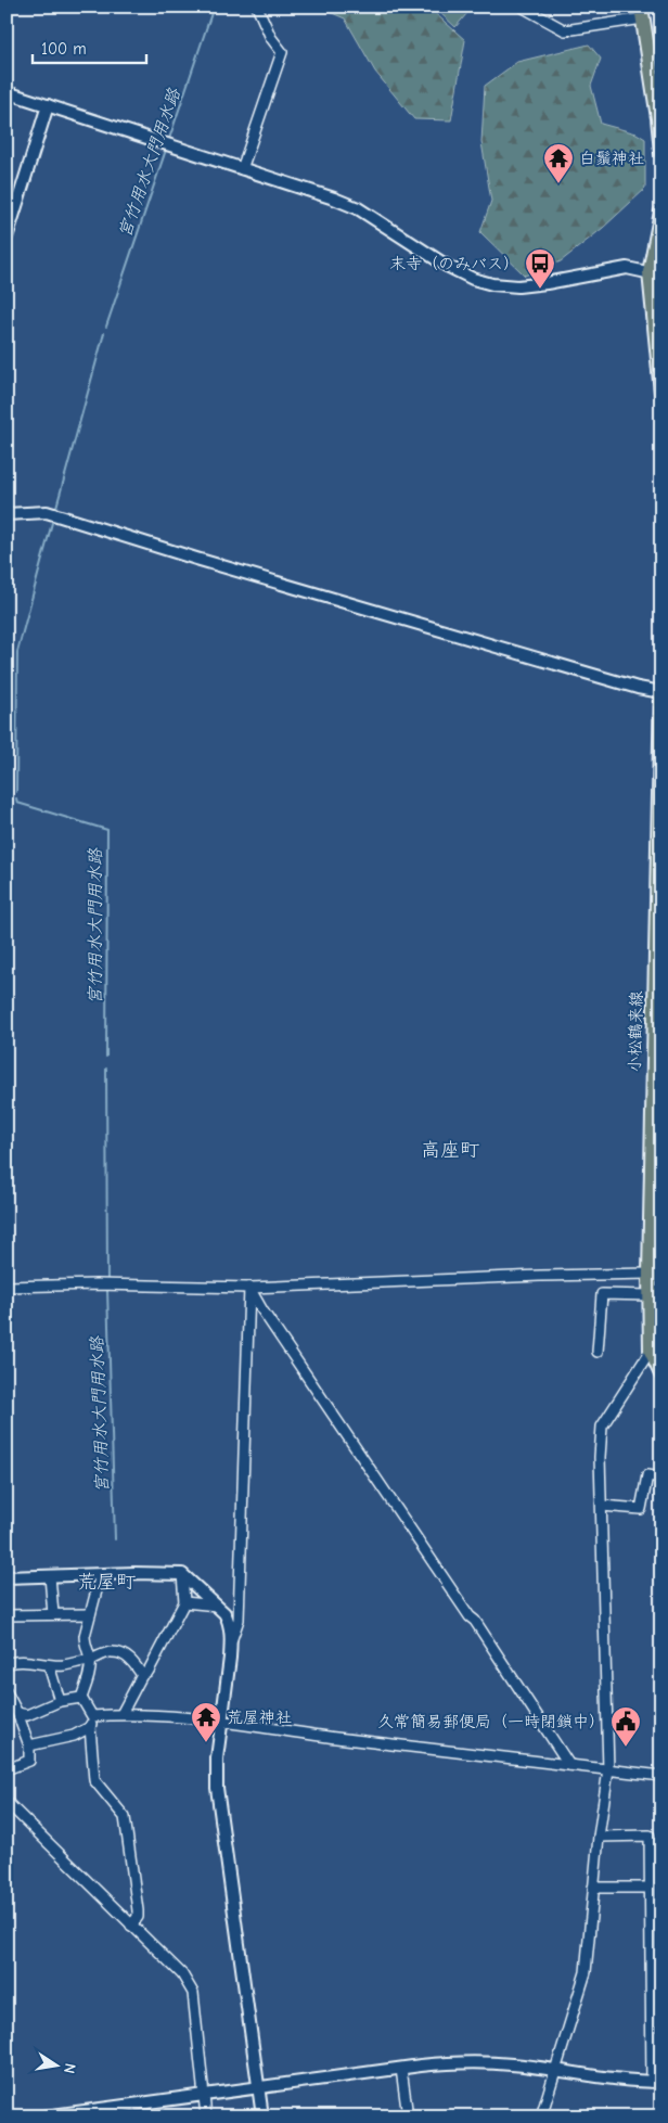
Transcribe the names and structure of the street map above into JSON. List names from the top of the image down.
{
  "streets": {
    "main road": ["小松鶴来線"]
  },
  "districts": ["高座町", "荒屋町"],
  "water": ["宮竹用水大門用水路"],
  "places": {
    "temple": ["白鬚神社", "荒屋神社"],
    "bus stop": ["末寺（のみバス）"],
    "public building": ["久常簡易郵便局（一時閉鎖中）"]
  },
  "scale_bar": "100 m",
  "north": "right"
}
